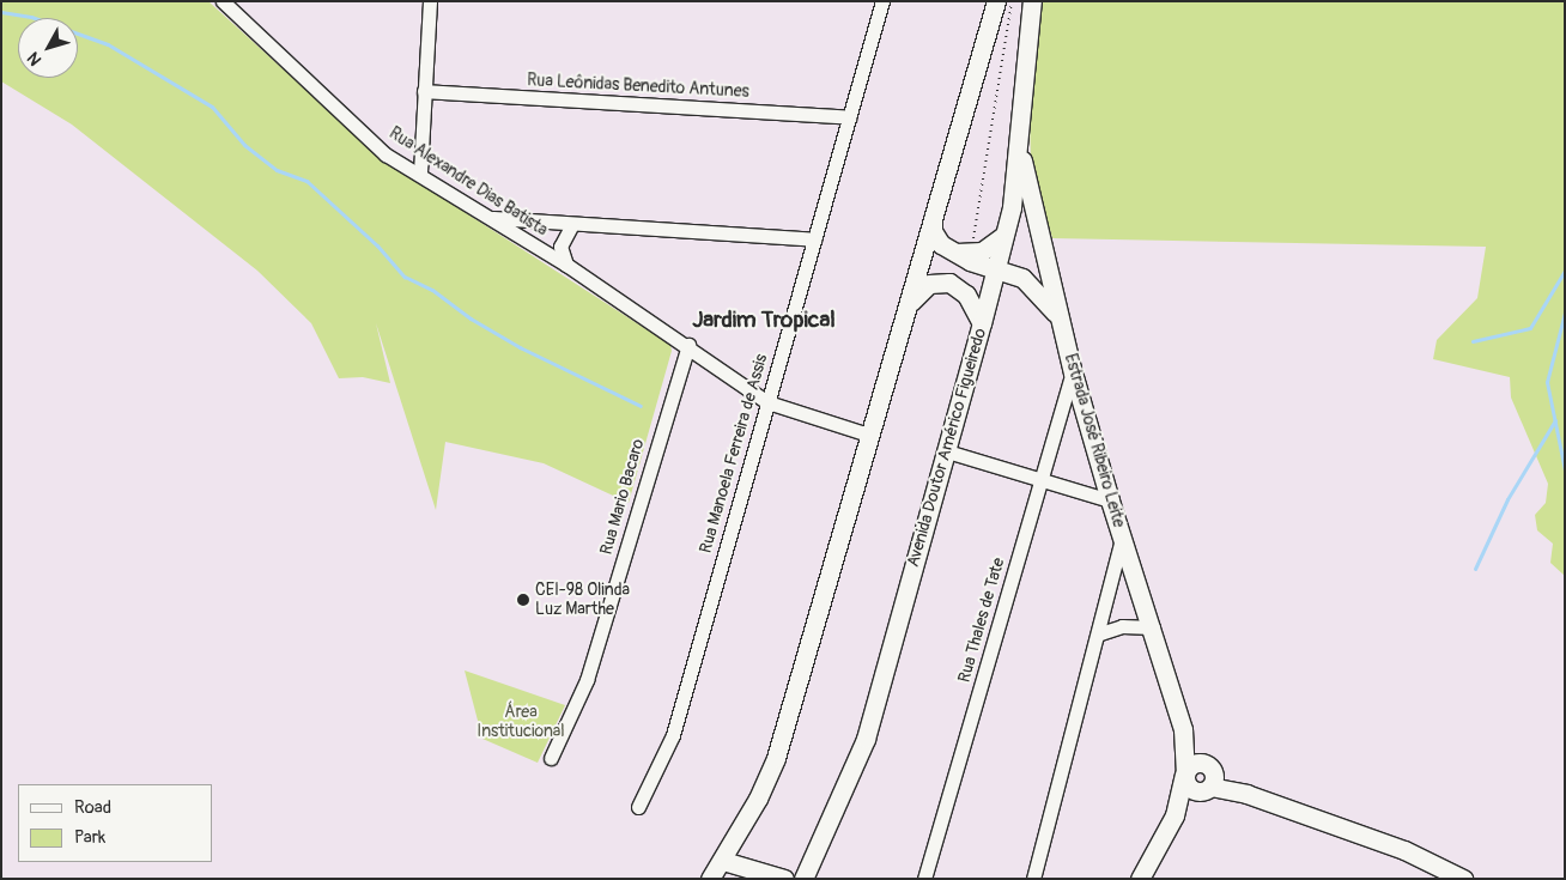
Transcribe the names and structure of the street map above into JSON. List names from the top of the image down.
{
  "streets": {
    "main road": ["Estrada José Ribeiro Leite", "Avenida Doutor Américo Figueiredo"],
    "street": [
      "Rua Leônidas Benedito Antunes",
      "Rua Alexandre Dias Batista",
      "Rua Manoela Ferreira de Assis",
      "Rua Mario Bacaro",
      "Rua Thales de Tate"
    ]
  },
  "crossings": [
    ["Rua Leônidas Benedito Antunes", "Rua Manoela Ferreira de Assis"],
    ["Rua Alexandre Dias Batista", "Rua Manoela Ferreira de Assis"],
    ["Rua Alexandre Dias Batista", "Rua Mario Bacaro"],
    ["Estrada José Ribeiro Leite", "Avenida Doutor Américo Figueiredo"],
    ["Estrada José Ribeiro Leite", "Rua Thales de Tate"]
  ],
  "districts": ["Jardim Tropical"],
  "parks": ["Área Institucional"],
  "places": ["CEI-98 Olinda Luz Marthe"],
  "legend": ["Road", "Park"],
  "north": "bottom left"
}
